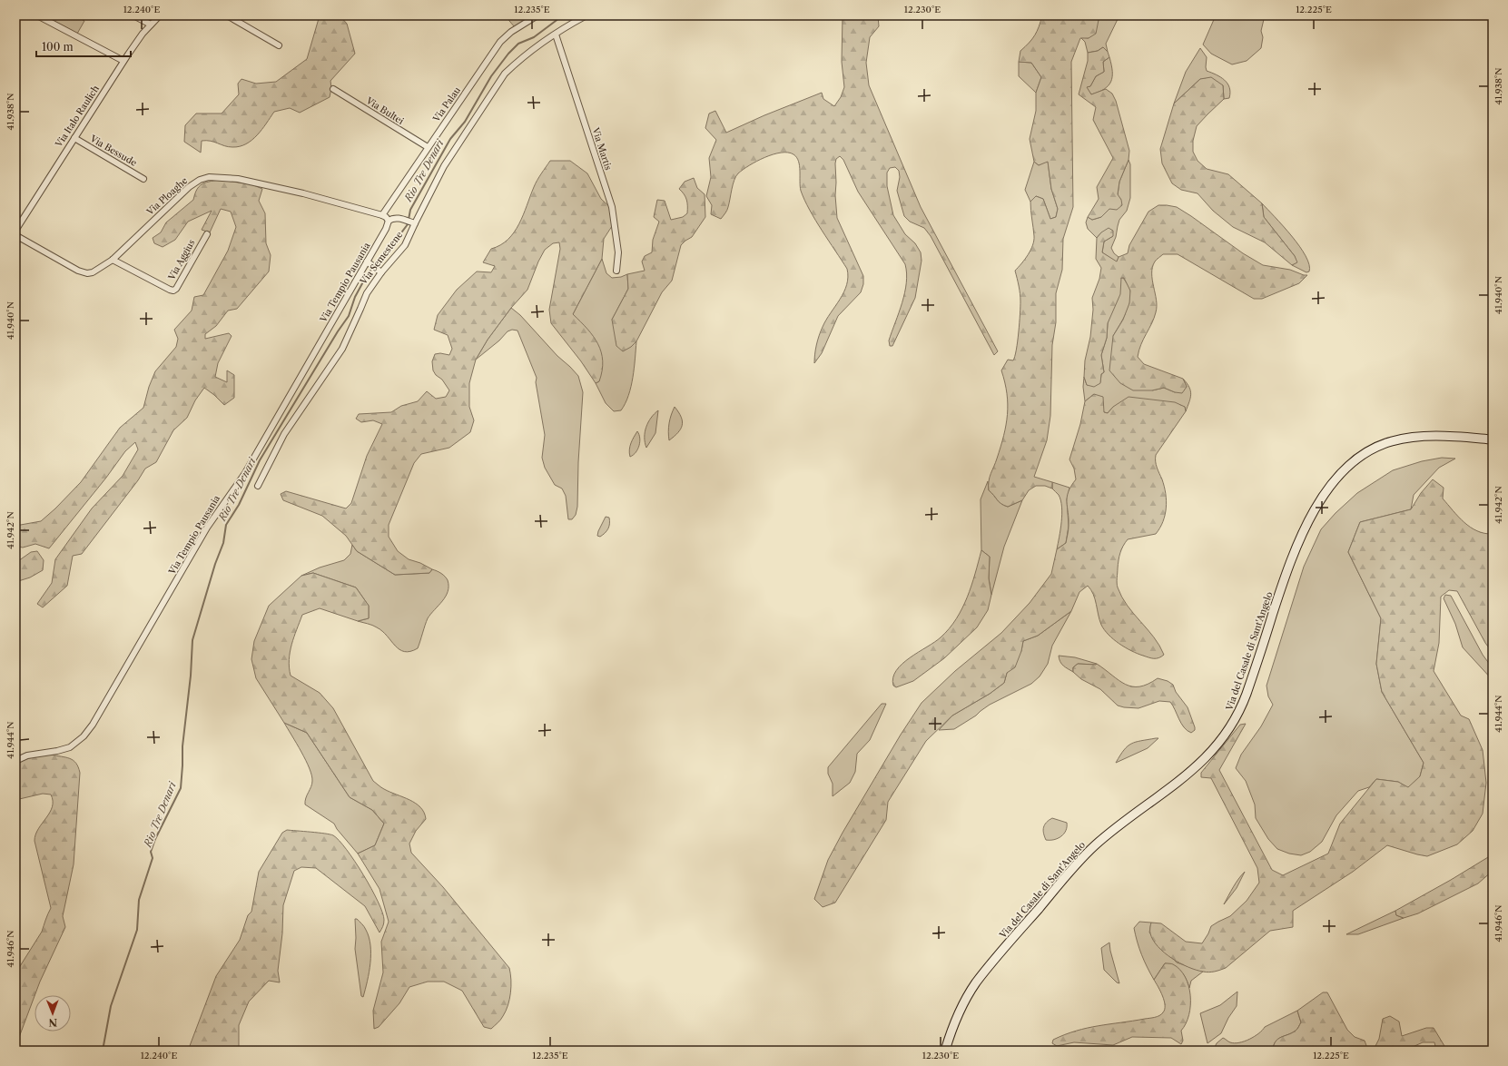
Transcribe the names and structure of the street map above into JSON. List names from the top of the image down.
{
  "streets": {
    "main road": ["Via del Casale di Sant'Angelo"],
    "street": [
      "Via Palau",
      "Via Bultei",
      "Via Italo Raulich",
      "Via Martis",
      "Via Bessude",
      "Via Ploaghe",
      "Via Semestene",
      "Via Aggius",
      "Via Tempio Pausania"
    ]
  },
  "crossings": [
    ["Via Palau", "Via Bultei"],
    ["Via Palau", "Via Ploaghe"],
    ["Via Italo Raulich", "Via Bessude"],
    ["Via Martis", "Via Semestene"],
    ["Via Ploaghe", "Via Aggius"],
    ["Via Ploaghe", "Via Tempio Pausania"]
  ],
  "water": ["Rio Tre Denari"],
  "scale_bar": "100 m",
  "north": "bottom",
  "coordinates": [
    "12.240°E",
    "12.235°E",
    "12.230°E",
    "12.225°E",
    "41.938°N",
    "41.940°N",
    "41.942°N",
    "41.944°N",
    "41.946°N"
  ]
}
